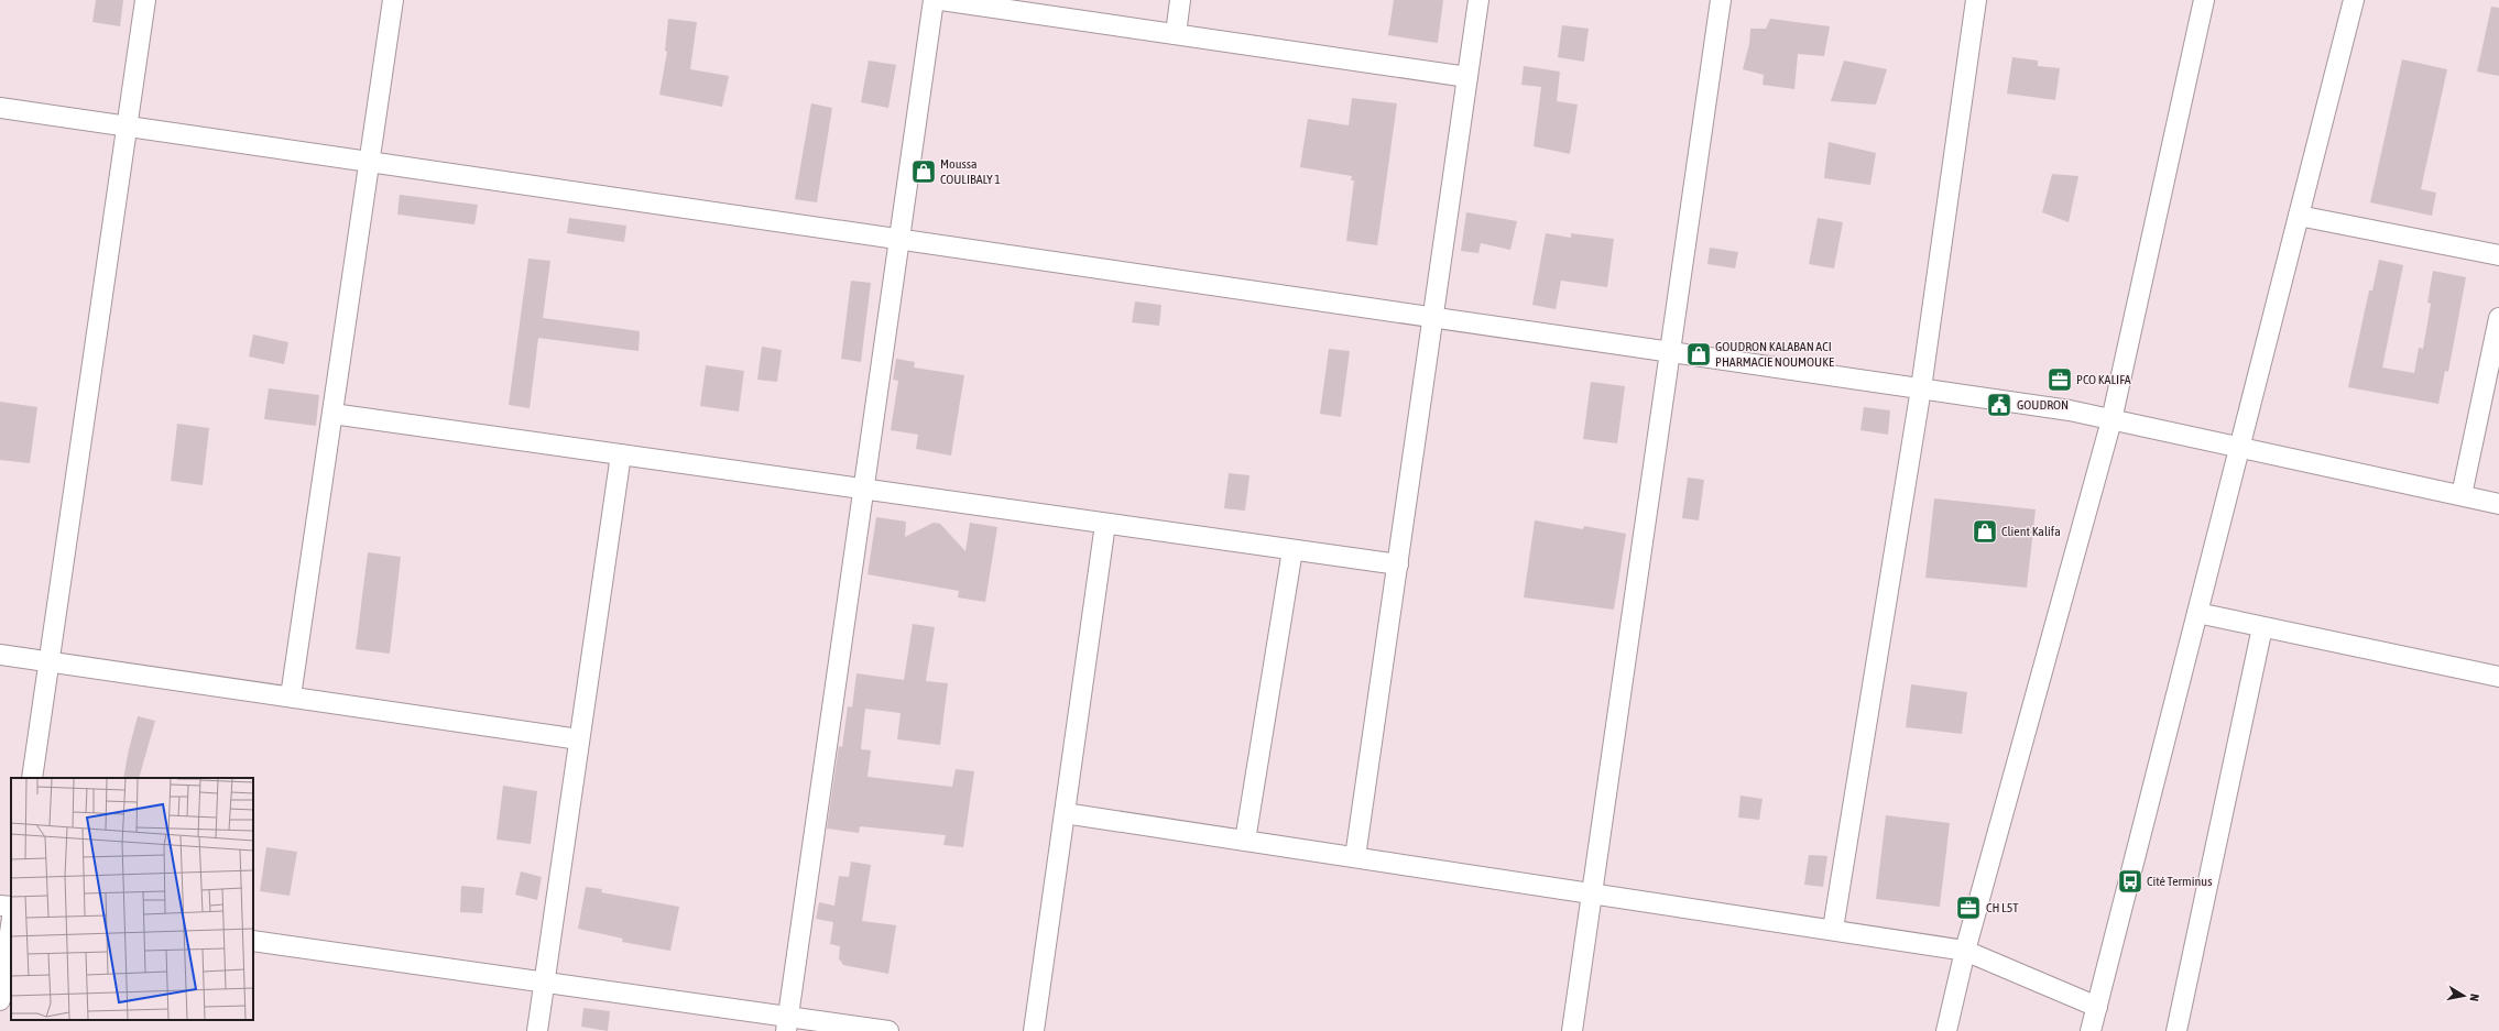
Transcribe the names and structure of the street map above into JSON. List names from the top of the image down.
{
  "places": {
    "shop": ["Moussa COULIBALY 1", "GOUDRON KALABAN ACI PHARMACIE NOUMOUKE", "Client Kalifa"],
    "office": ["PCO KALIFA", "CH L5T"],
    "public building": ["GOUDRON"],
    "bus stop": ["Cité Terminus"]
  },
  "north": "right"
}
